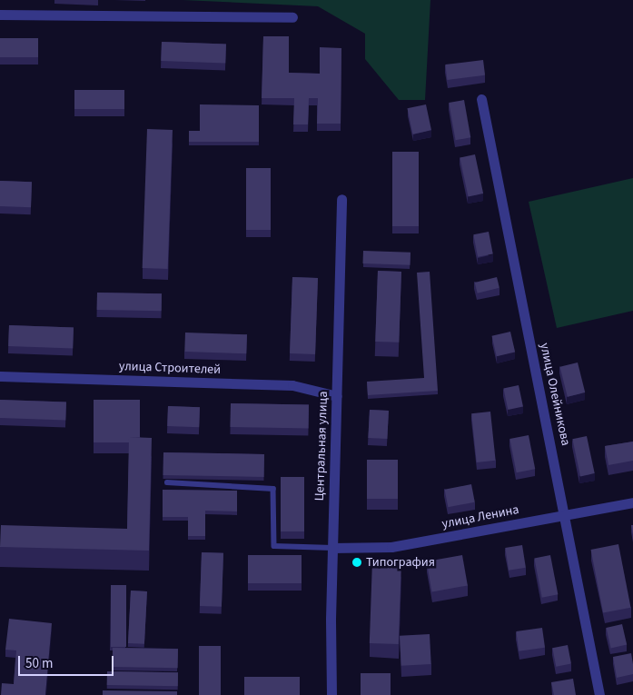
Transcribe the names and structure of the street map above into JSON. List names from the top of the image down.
{
  "streets": {
    "street": [
      "улица Строителей",
      "улица Олейникова",
      "Центральная улица",
      "улица Ленина"
    ]
  },
  "crossings": [
    ["улица Строителей", "Центральная улица"],
    ["улица Олейникова", "улица Ленина"],
    ["Центральная улица", "улица Ленина"]
  ],
  "places": ["Типография"],
  "scale_bar": "50 m"
}
